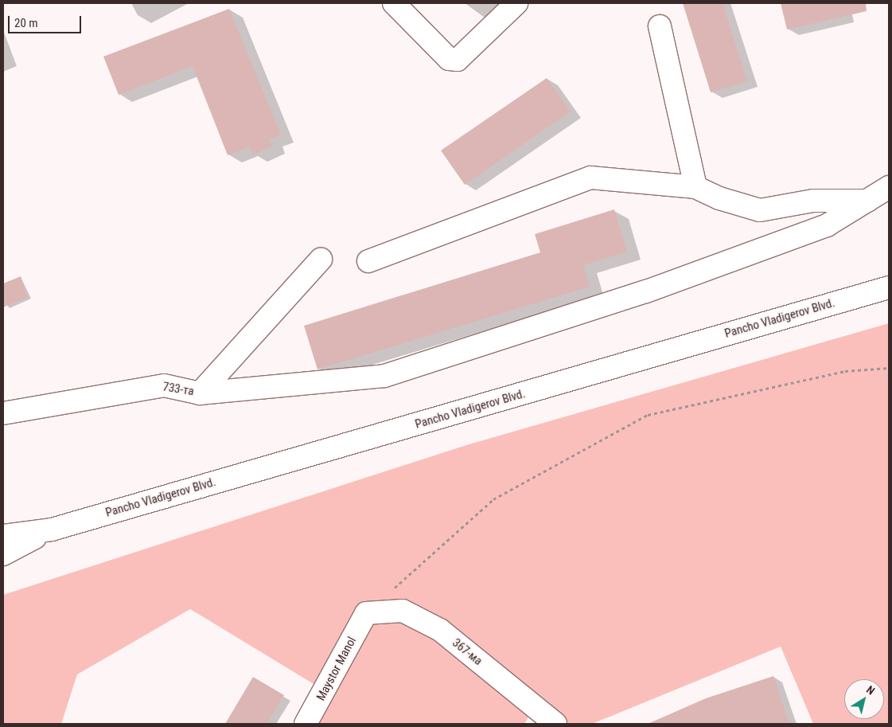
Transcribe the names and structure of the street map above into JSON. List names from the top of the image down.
{
  "streets": {
    "street": [
      "Pancho Vladigerov Blvd.",
      "733-та",
      "367-ма",
      "Maystor Manol"
    ]
  },
  "crossings": [
    ["367-ма", "Maystor Manol"]
  ],
  "scale_bar": "20 m",
  "north": "top right"
}
